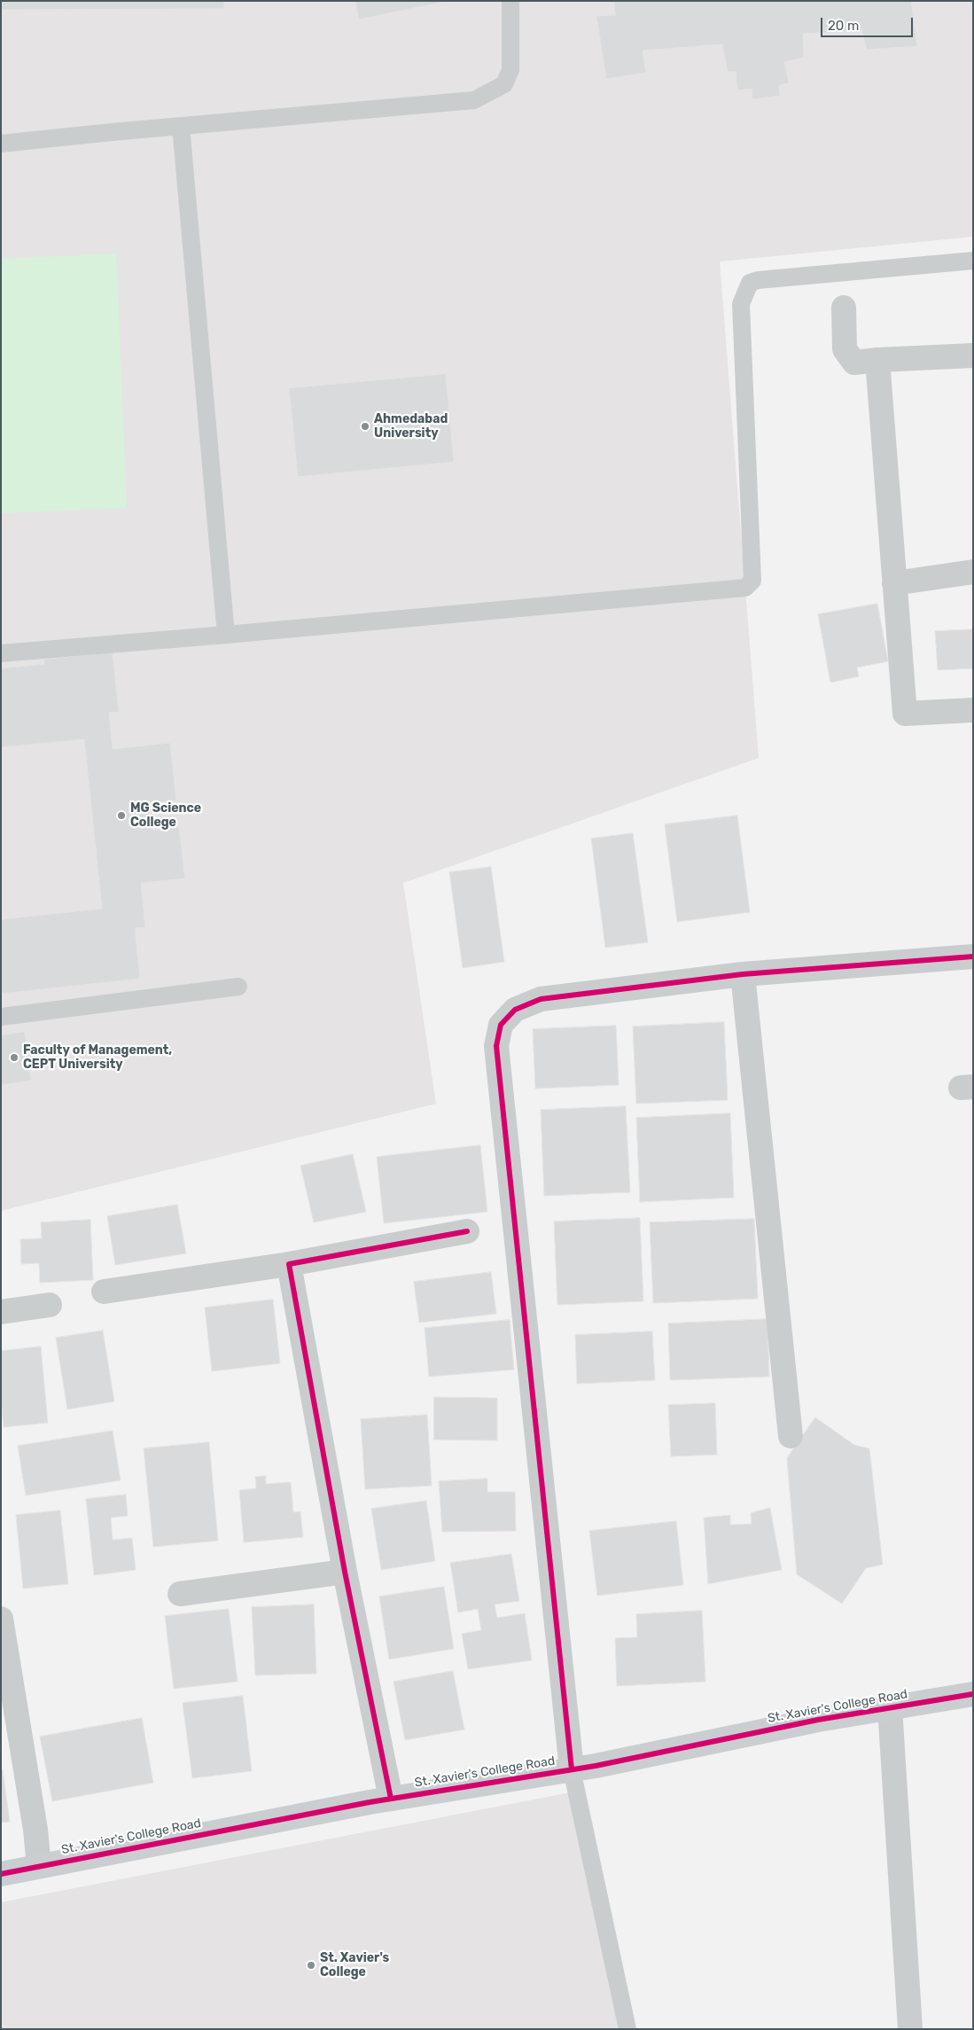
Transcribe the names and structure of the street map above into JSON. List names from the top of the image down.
{
  "streets": {
    "street": ["St. Xavier's College Road"]
  },
  "places": [
    "Ahmedabad University",
    "MG Science College",
    "Faculty of Management, CEPT University",
    "St. Xavier's College"
  ],
  "scale_bar": "20 m"
}
